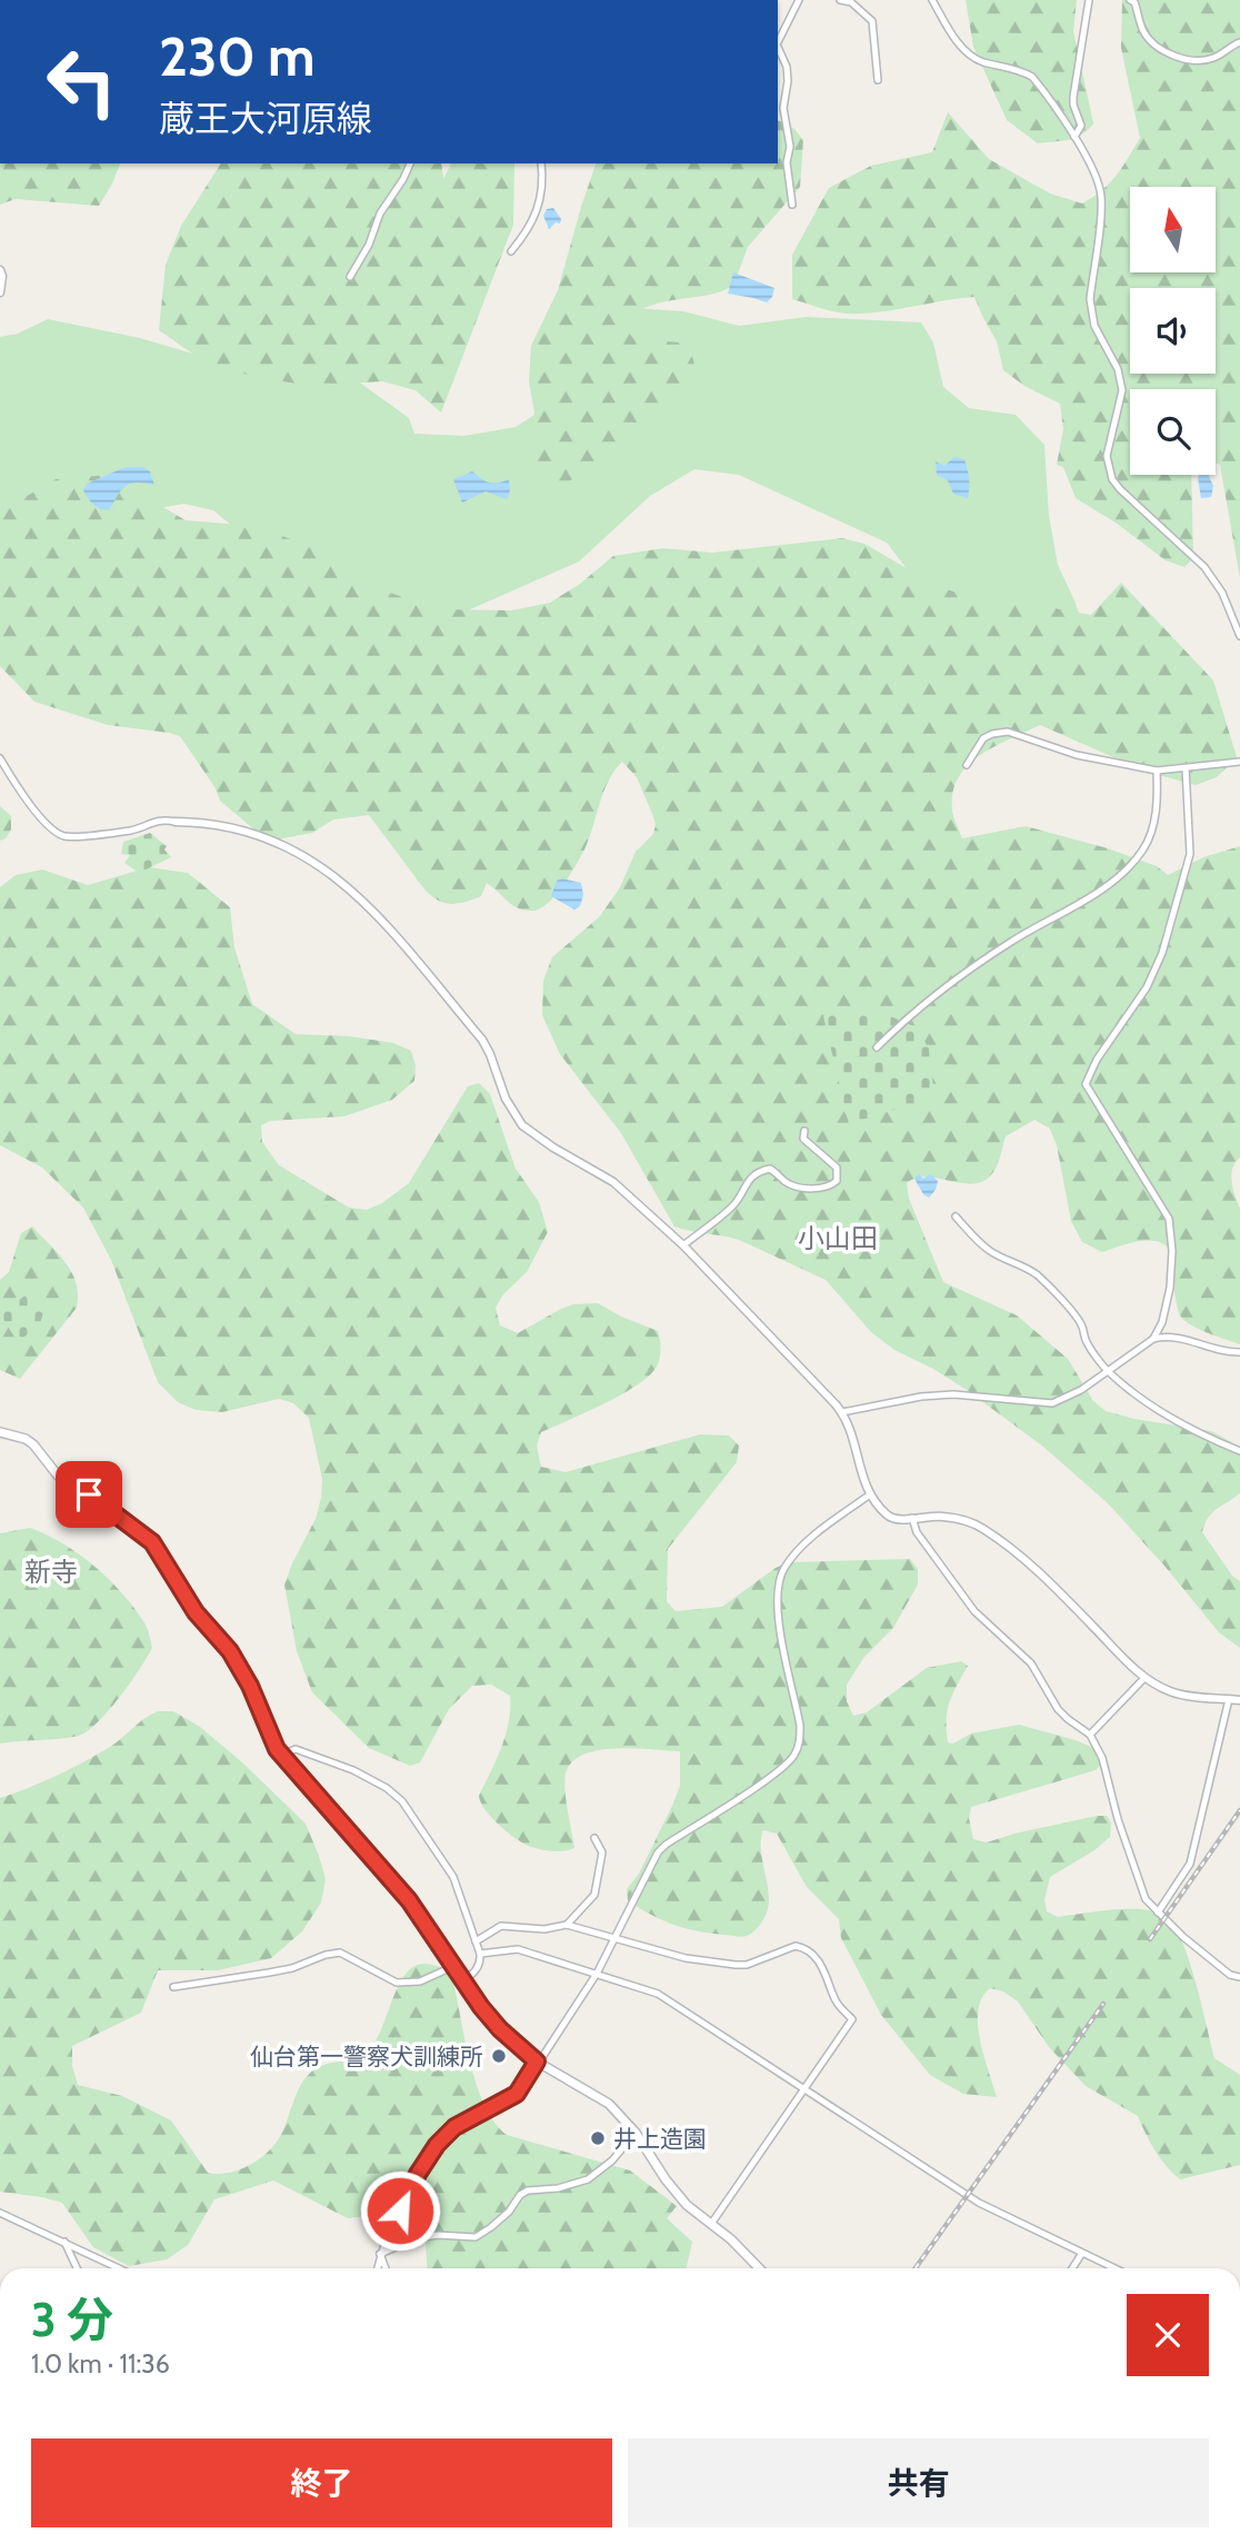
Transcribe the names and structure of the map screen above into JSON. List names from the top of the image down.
{
  "districts": ["小山田", "新寺"],
  "places": ["仙台第一警察犬訓練所", "井上造園"],
  "north": "top",
  "page": {
    "turn": ["230 m", "蔵王大河原線"],
    "heading": ["3 分", "1.0 km · 11:36"],
    "buttons": ["終了", "共有"]
  }
}
